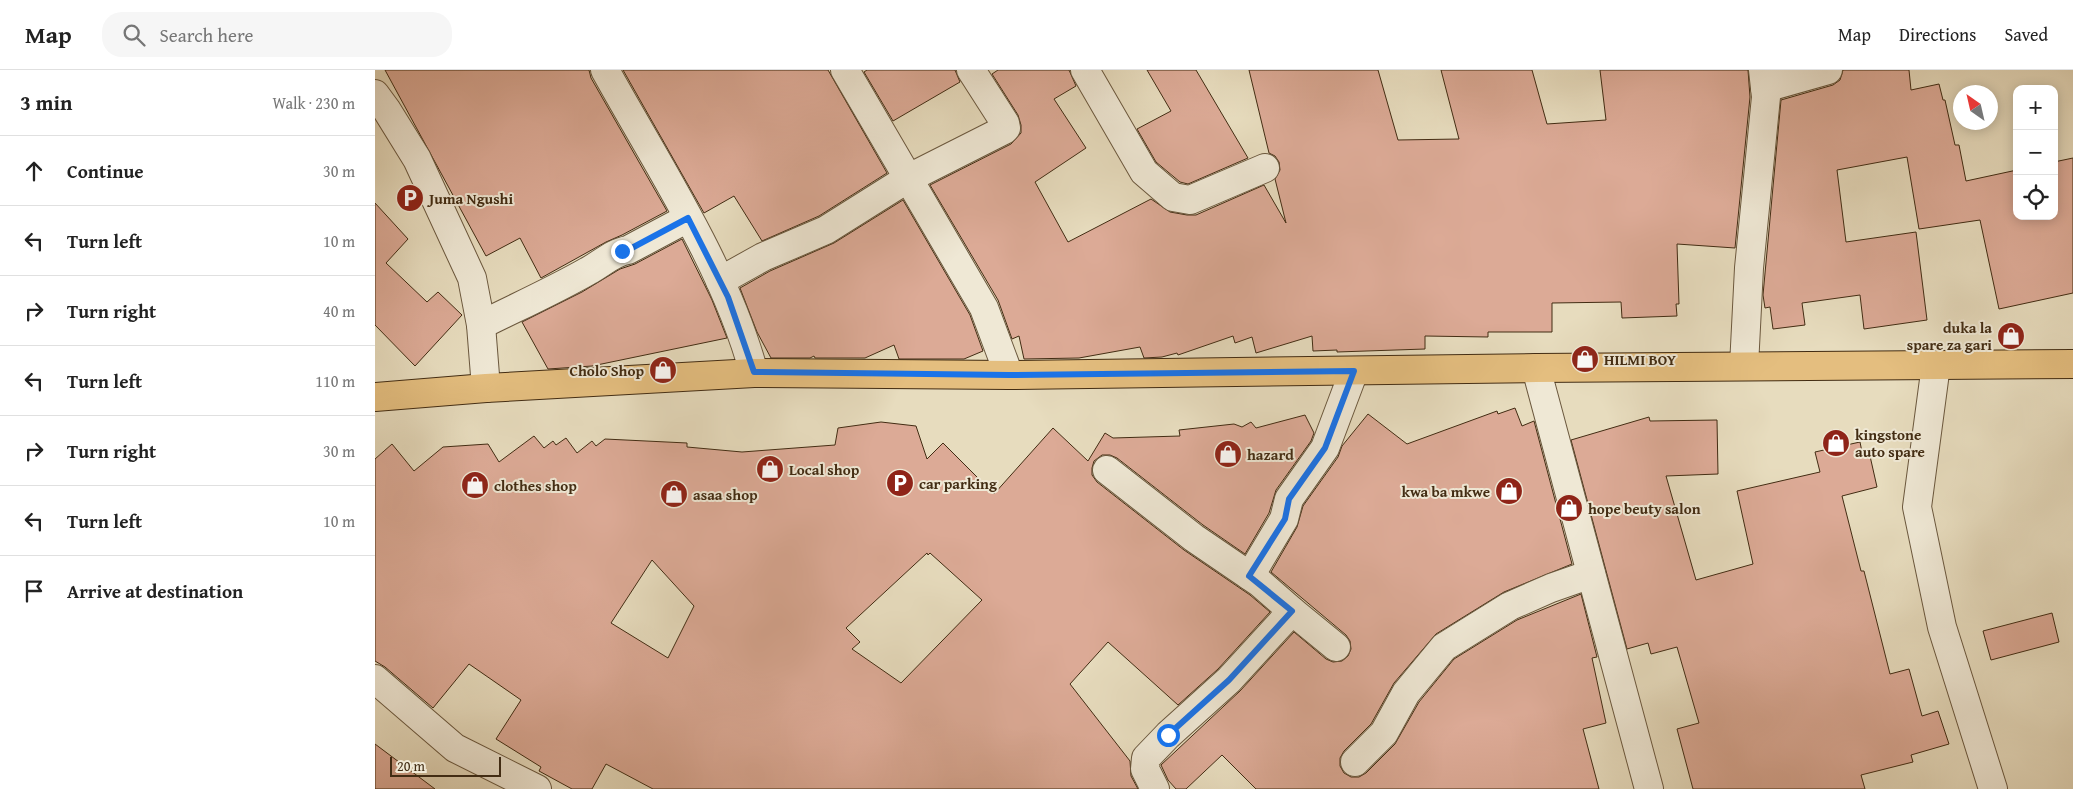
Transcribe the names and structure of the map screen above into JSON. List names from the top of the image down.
{
  "places": {
    "parking": ["Juma Ngushi", "car parking"],
    "shop": [
      "duka la spare za gari",
      "HILMI BOY",
      "Cholo Shop",
      "kingstone auto spare",
      "hazard",
      "Local shop",
      "clothes shop",
      "kwa ba mkwe",
      "asaa shop",
      "hope beuty salon"
    ]
  },
  "scale_bar": "20 m",
  "north": "top left",
  "page": {
    "header": "Map",
    "search": "Search here",
    "nav": ["Map", "Directions", "Saved"],
    "heading": ["3 min", "Walk · 230 m"],
    "map_buttons": ["+", "−"],
    "list": [
      ["Continue", "30 m"],
      ["Turn left", "10 m"],
      ["Turn right", "40 m"],
      ["Turn left", "110 m"],
      ["Turn right", "30 m"],
      ["Turn left", "10 m"],
      "Arrive at destination"
    ],
    "scale": "20 m"
  }
}
